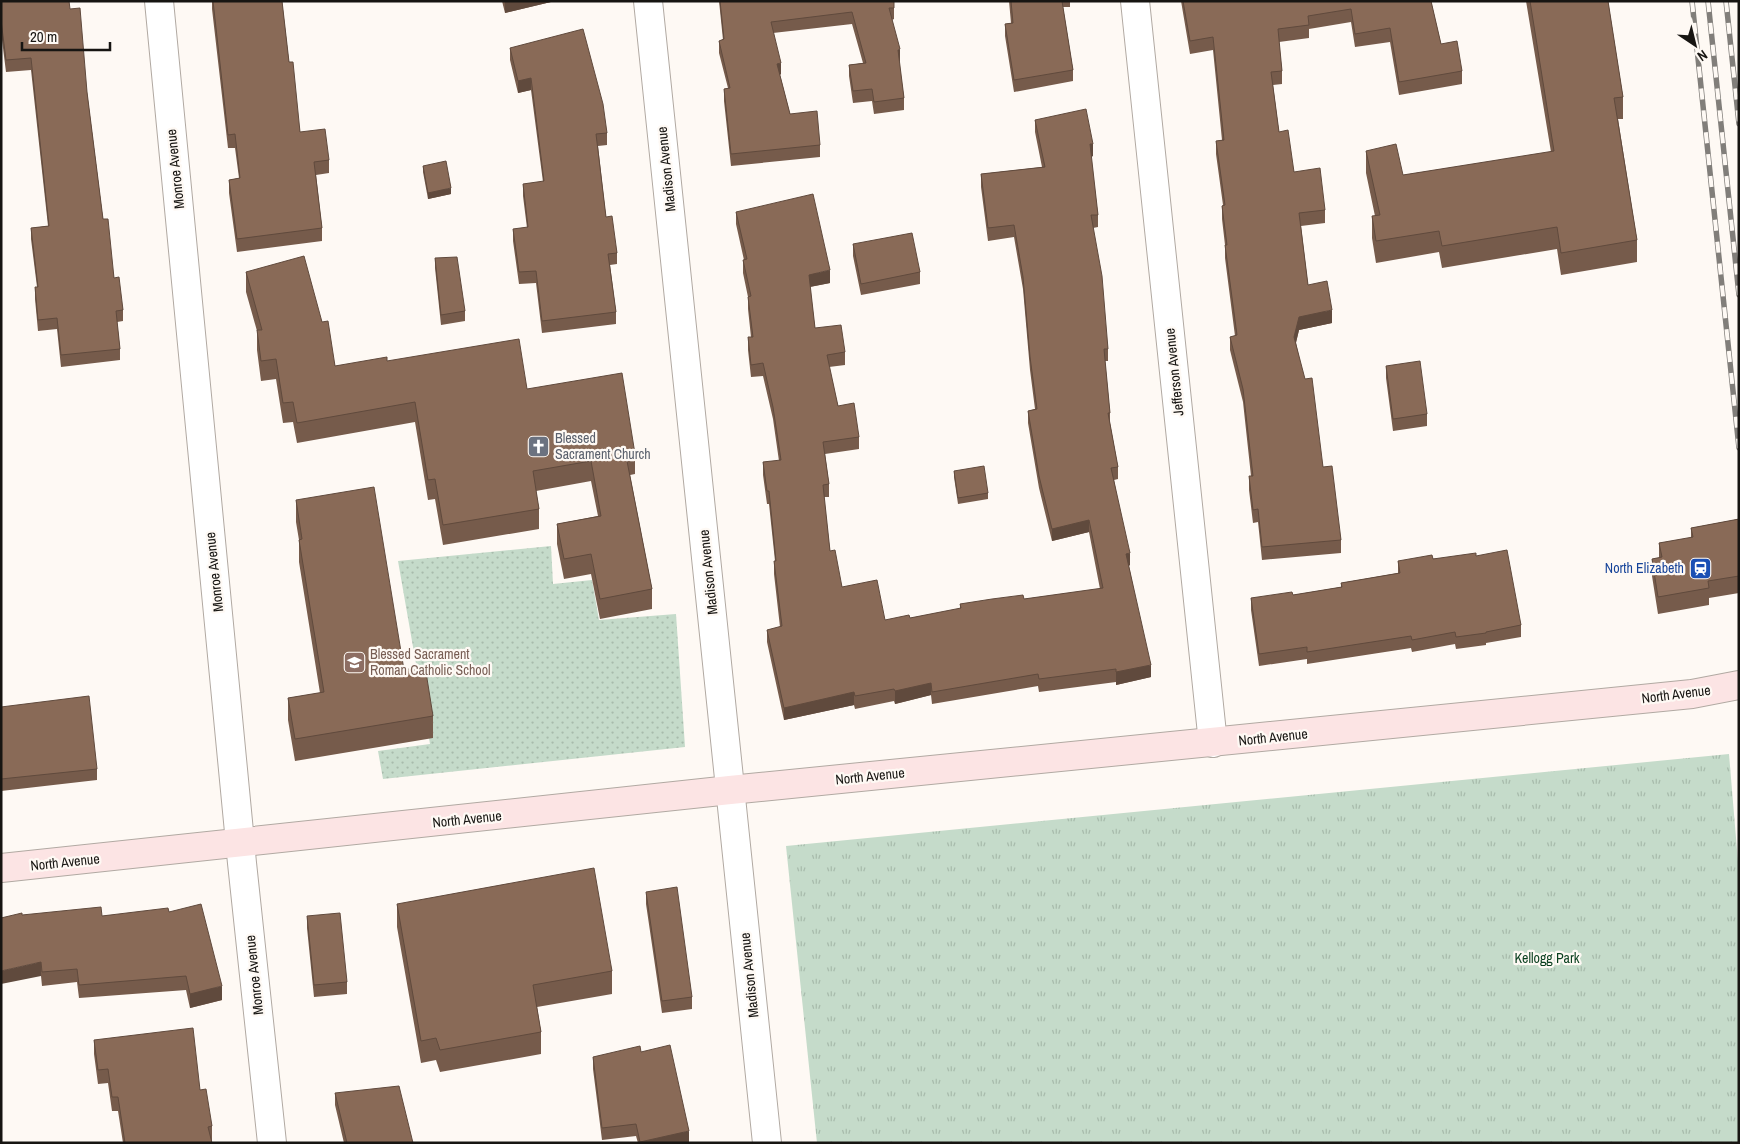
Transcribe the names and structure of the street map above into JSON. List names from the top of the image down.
{
  "streets": {
    "main road": ["North Avenue"],
    "street": ["Monroe Avenue", "Madison Avenue", "Jefferson Avenue"]
  },
  "crossings": [
    ["Monroe Avenue", "North Avenue"],
    ["Madison Avenue", "North Avenue"],
    ["Jefferson Avenue", "North Avenue"]
  ],
  "parks": ["Kellogg Park"],
  "places": {
    "church": ["Blessed Sacrament Church"],
    "station": ["North Elizabeth"],
    "school or university": ["Blessed Sacrament Roman Catholic School"]
  },
  "scale_bar": "20 m",
  "north": "bottom right"
}
